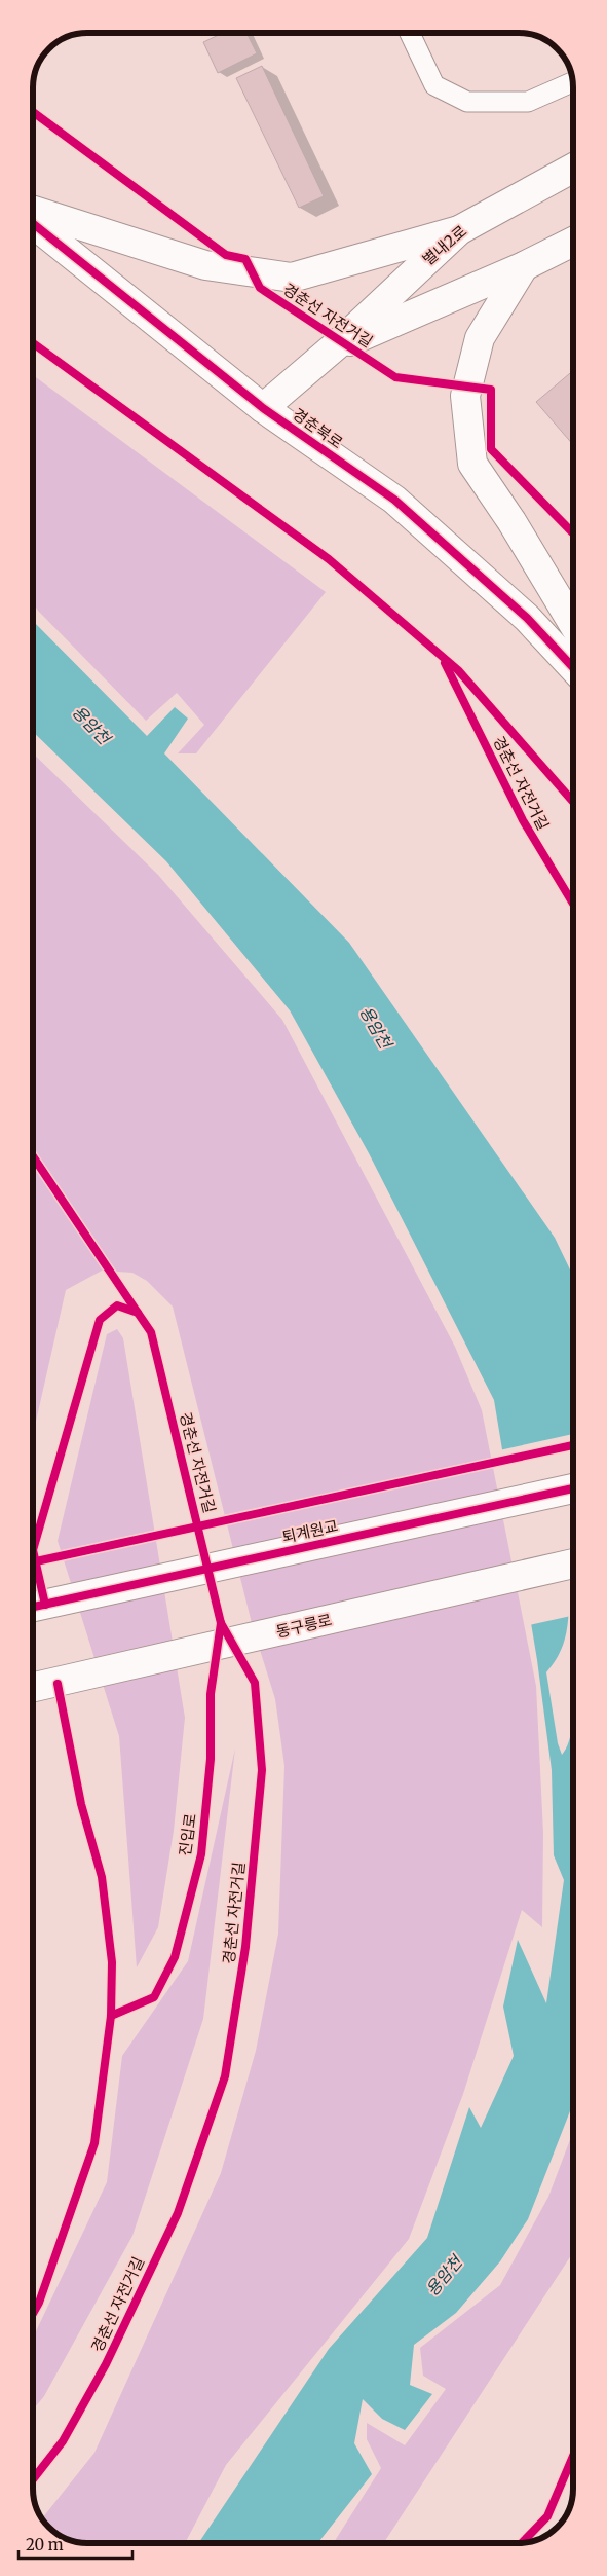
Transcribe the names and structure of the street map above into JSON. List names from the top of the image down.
{
  "streets": {
    "street": [
      "별내2로",
      "경춘북로",
      "퇴계원교",
      "동구릉로"
    ],
    "cycle path": ["경춘선 자전거길", "진입로"]
  },
  "crossings": [
    ["별내2로", "경춘북로"]
  ],
  "water": ["용암천"],
  "scale_bar": "20 m"
}
